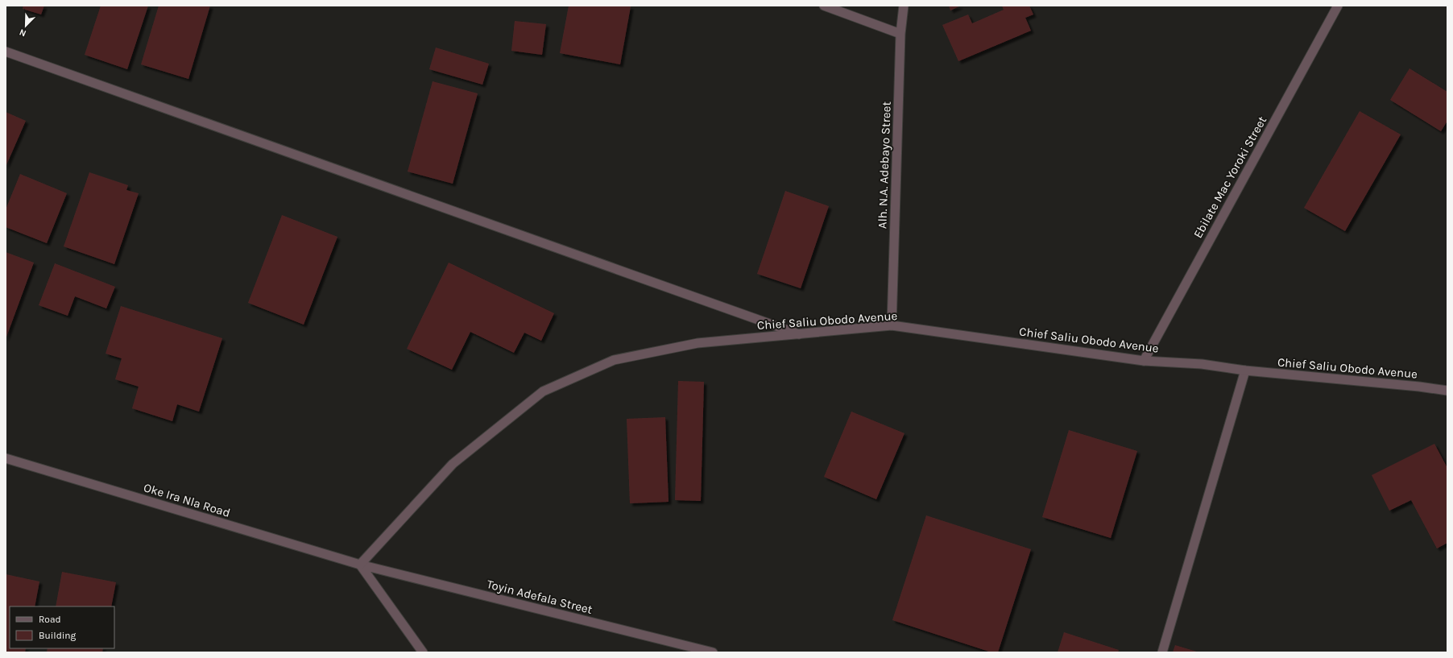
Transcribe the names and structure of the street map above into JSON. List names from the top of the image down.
{
  "streets": {
    "street": [
      "Alh. N.A. Adebayo Street",
      "Ebilate Mac Yoroki Street",
      "Chief Saliu Obodo Avenue",
      "Oke Ira Nla Road",
      "Toyin Adefala Street"
    ]
  },
  "crossings": [
    ["Alh. N.A. Adebayo Street", "Chief Saliu Obodo Avenue"],
    ["Ebilate Mac Yoroki Street", "Chief Saliu Obodo Avenue"],
    ["Chief Saliu Obodo Avenue", "Oke Ira Nla Road"],
    ["Chief Saliu Obodo Avenue", "Toyin Adefala Street"],
    ["Oke Ira Nla Road", "Toyin Adefala Street"]
  ],
  "legend": ["Road", "Building"],
  "north": "bottom left"
}
